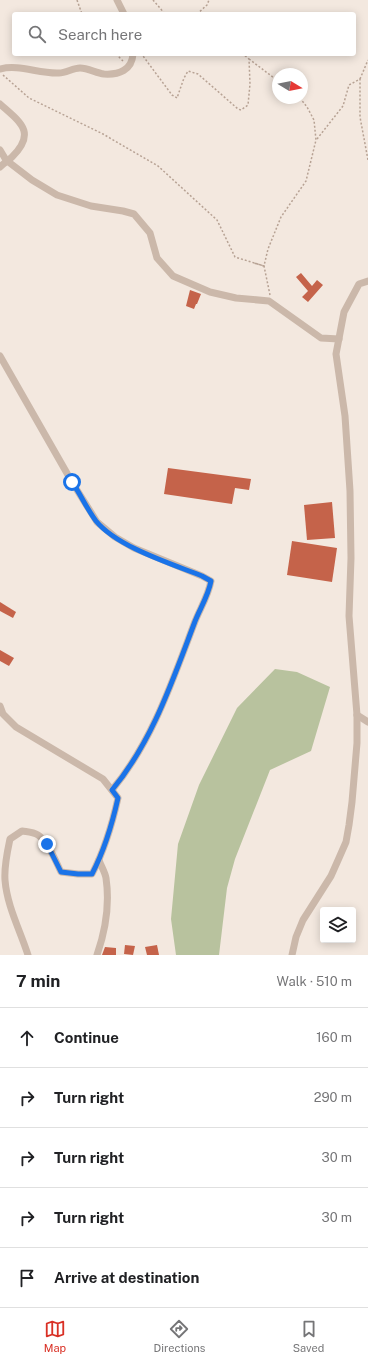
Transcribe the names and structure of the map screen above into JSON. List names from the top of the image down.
{
  "north": "right",
  "page": {
    "search": "Search here",
    "heading": ["7 min", "Walk · 510 m"],
    "list": [
      ["Continue", "160 m"],
      ["Turn right", "290 m"],
      ["Turn right", "30 m"],
      ["Turn right", "30 m"],
      "Arrive at destination"
    ],
    "nav": ["Map", "Directions", "Saved"]
  }
}
